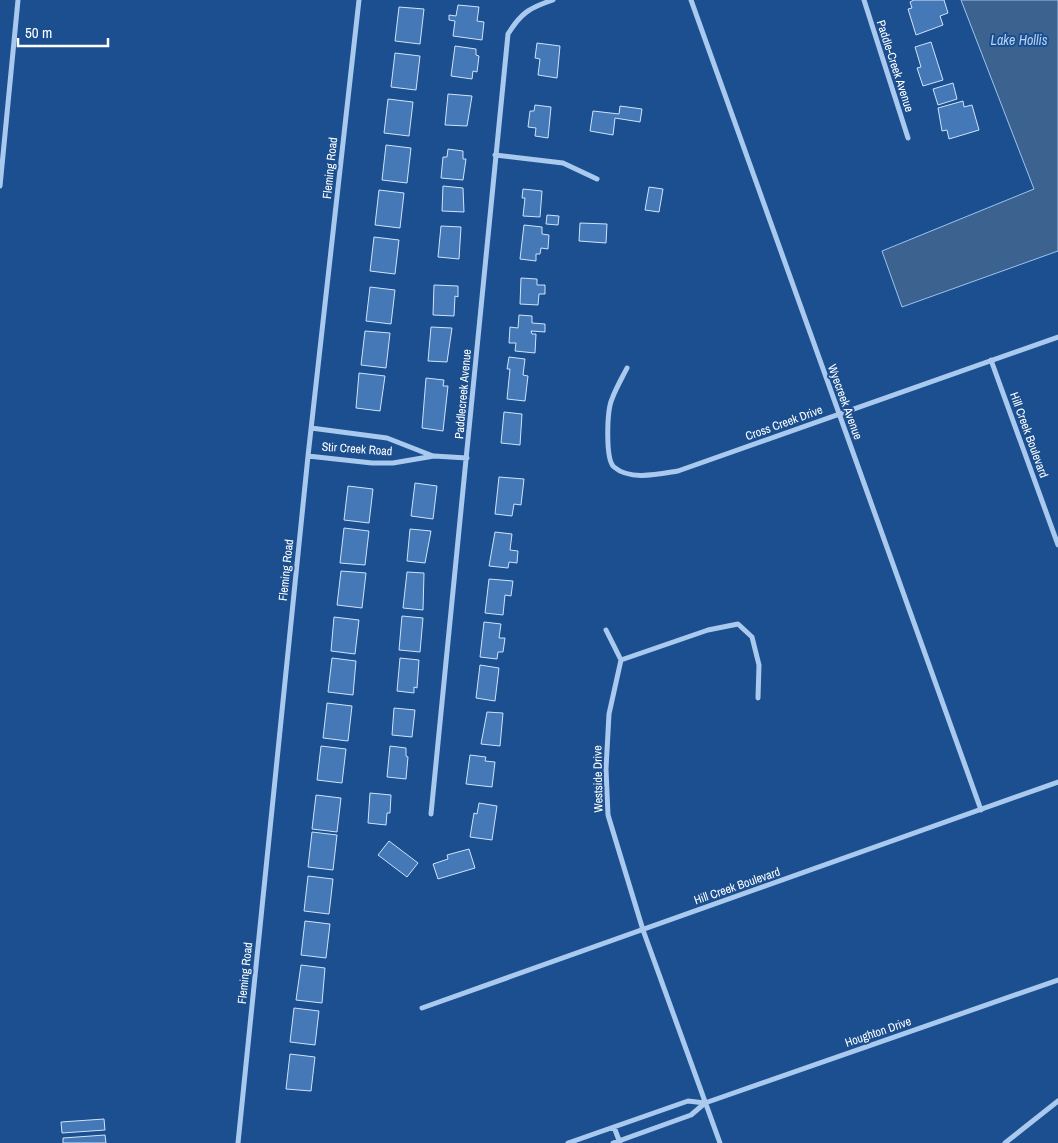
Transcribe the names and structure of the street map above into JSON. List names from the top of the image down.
{
  "streets": {
    "street": [
      "Paddle-Creek Avenue",
      "Fleming Road",
      "Paddlecreek Avenue",
      "Wyecreek Avenue",
      "Cross Creek Drive",
      "Hill Creek Boulevard",
      "Stir Creek Road",
      "Westside Drive",
      "Houghton Drive"
    ]
  },
  "crossings": [
    ["Fleming Road", "Stir Creek Road"],
    ["Paddlecreek Avenue", "Stir Creek Road"],
    ["Wyecreek Avenue", "Cross Creek Drive"],
    ["Wyecreek Avenue", "Hill Creek Boulevard"],
    ["Cross Creek Drive", "Hill Creek Boulevard"],
    ["Hill Creek Boulevard", "Westside Drive"],
    ["Westside Drive", "Houghton Drive"]
  ],
  "water": ["Lake Hollis"],
  "scale_bar": "50 m"
}
